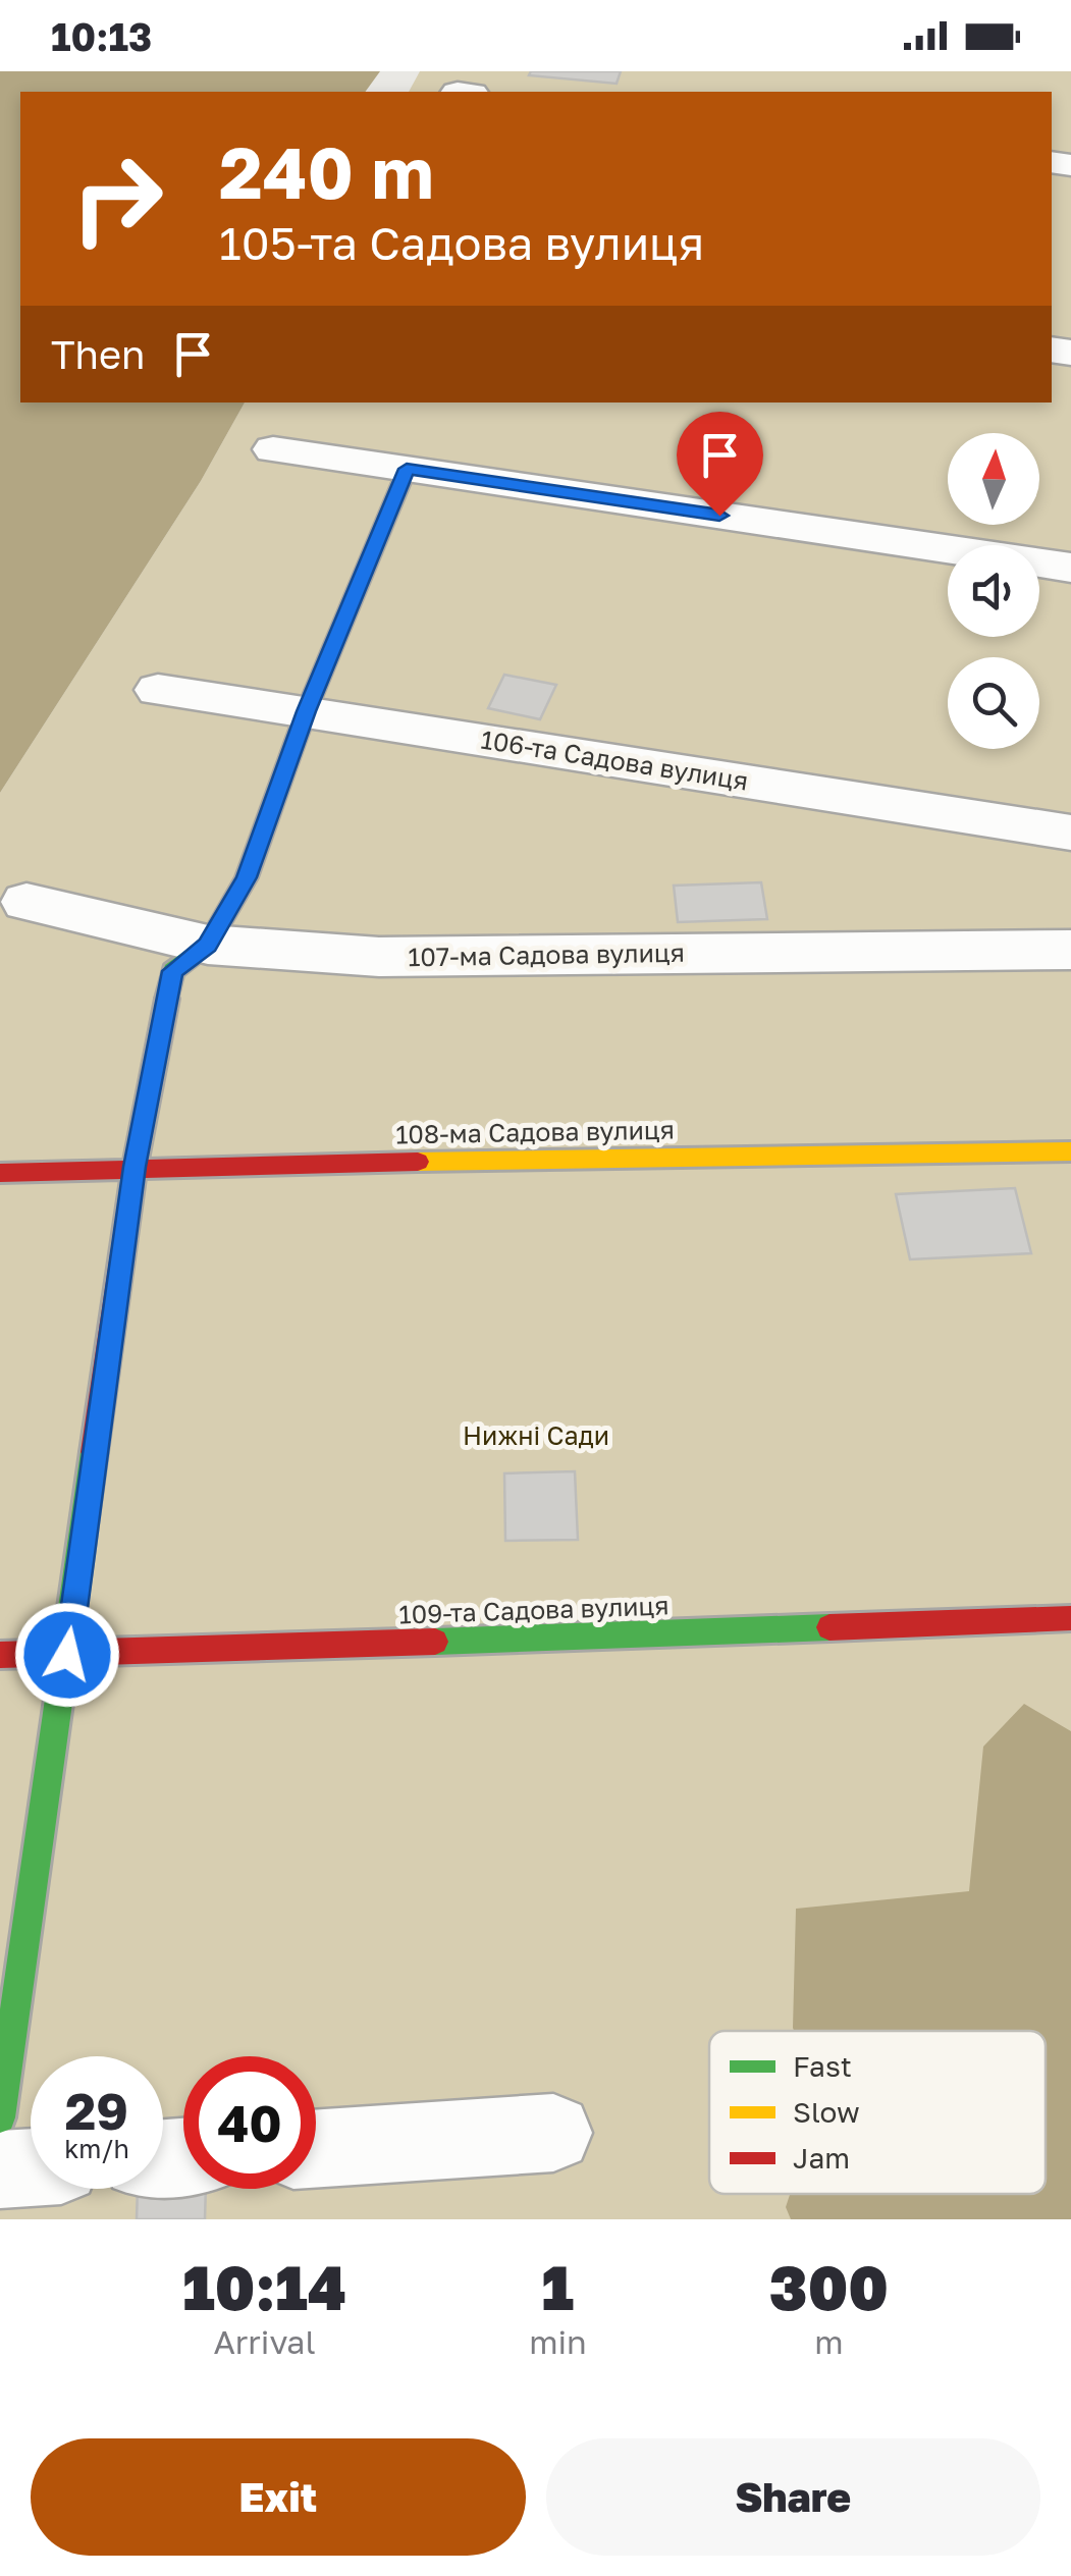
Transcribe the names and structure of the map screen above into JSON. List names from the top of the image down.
{
  "streets": {
    "street": [
      "106-та Садова вулиця",
      "107-ма Садова вулиця",
      "108-ма Садова вулиця",
      "109-та Садова вулиця"
    ]
  },
  "parks": ["Нижні Сади"],
  "legend": ["Fast", "Slow", "Jam"],
  "north": "top",
  "page": {
    "status": "10:13",
    "turn": ["240 m", "105-та Садова вулиця"],
    "then": "Then",
    "speed": "29 km/h",
    "limit": "40",
    "eta": [
      "10:14",
      "Arrival",
      "1",
      "min",
      "300",
      "m"
    ],
    "buttons": ["Exit", "Share"]
  }
}
